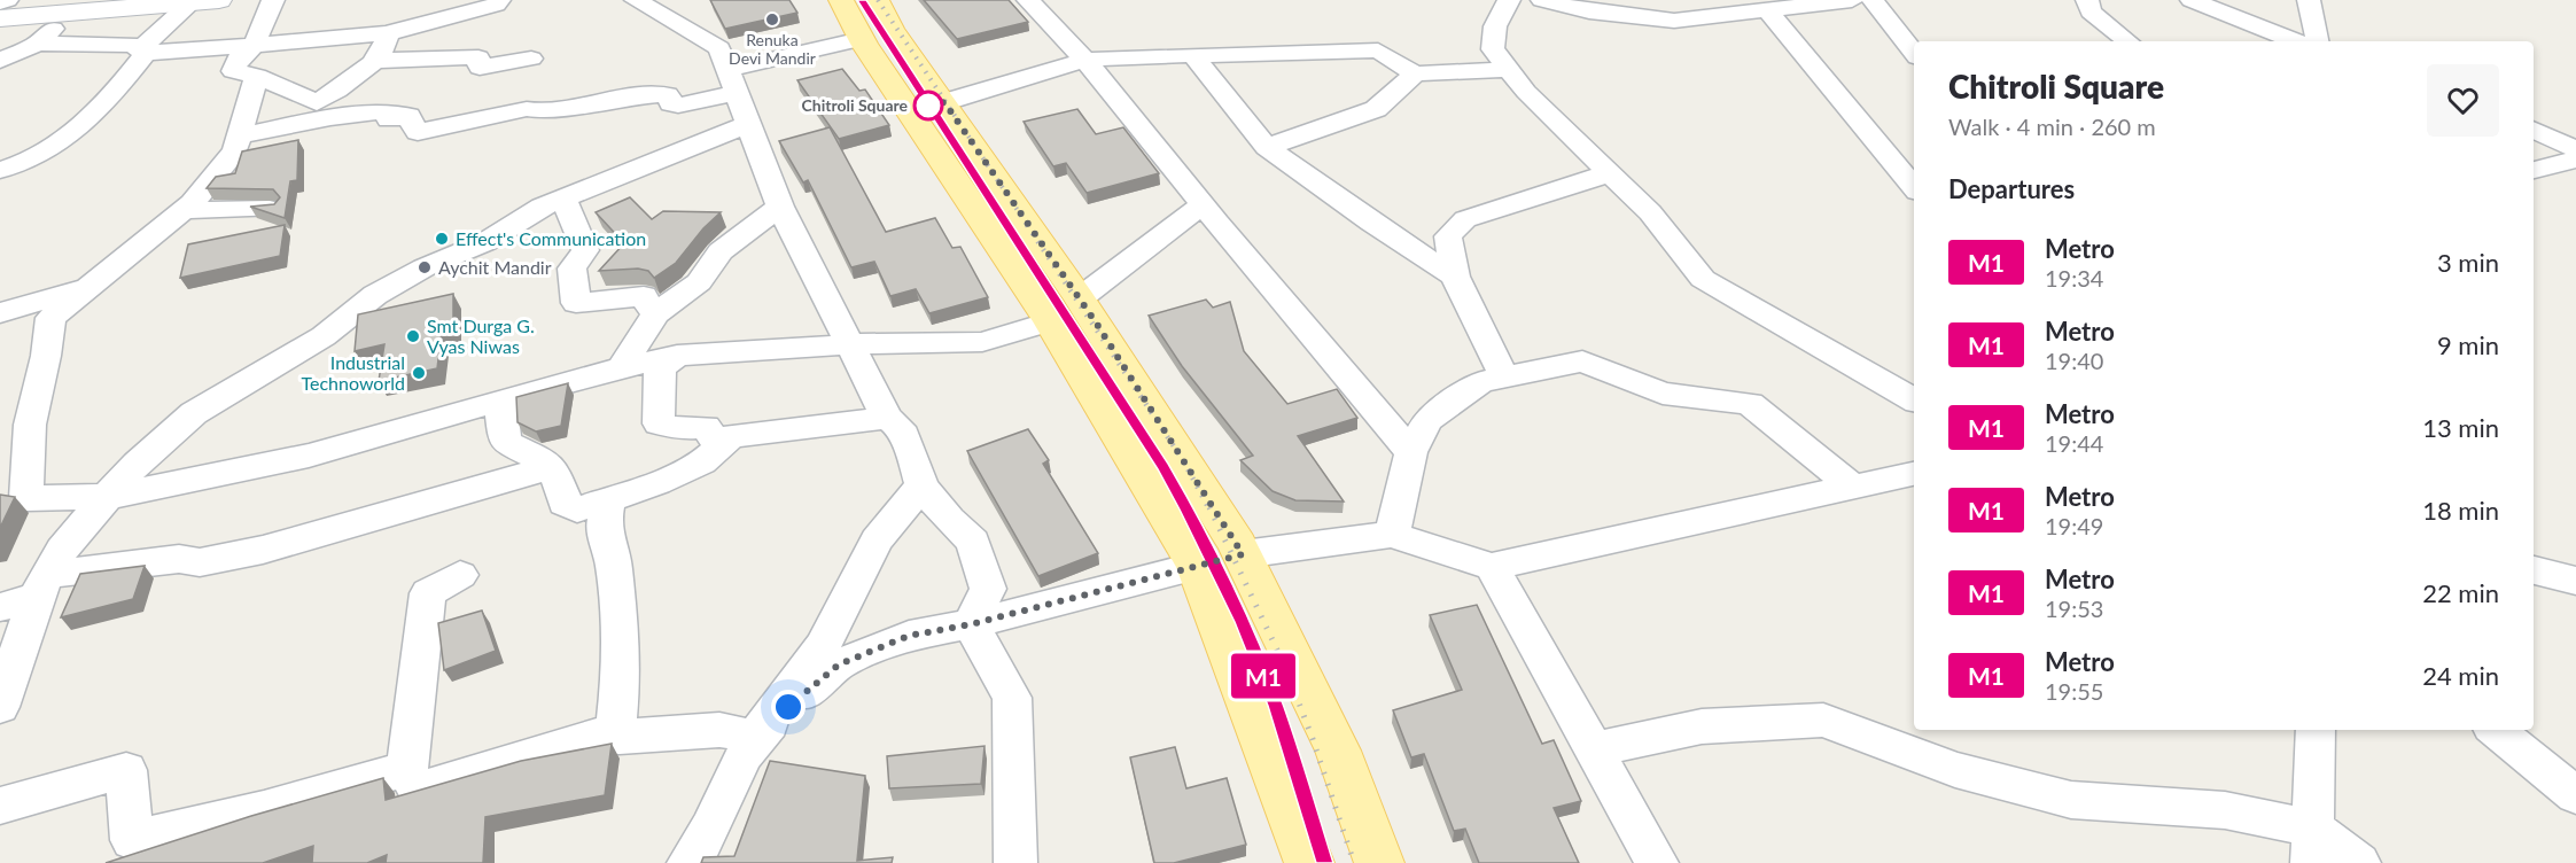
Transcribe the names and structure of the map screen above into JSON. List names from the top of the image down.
{
  "places": [
    "Renuka Devi Mandir",
    "Chitroli Square",
    "Effect's Communication",
    "Aychit Mandir",
    "Smt Durga G. Vyas Niwas",
    "Industrial Technoworld"
  ],
  "lines": ["metro line M1"],
  "page": {
    "on_map": "M1",
    "heading": [
      ["Chitroli Square", "Walk · 4 min · 260 m"],
      "Departures"
    ],
    "list": [
      {
        "mark": "M1",
        "name": "Metro",
        "note": "19:34",
        "value": "3 min"
      },
      {
        "mark": "M1",
        "name": "Metro",
        "note": "19:40",
        "value": "9 min"
      },
      {
        "mark": "M1",
        "name": "Metro",
        "note": "19:44",
        "value": "13 min"
      },
      {
        "mark": "M1",
        "name": "Metro",
        "note": "19:49",
        "value": "18 min"
      },
      {
        "mark": "M1",
        "name": "Metro",
        "note": "19:53",
        "value": "22 min"
      },
      {
        "mark": "M1",
        "name": "Metro",
        "note": "19:55",
        "value": "24 min"
      }
    ]
  }
}
